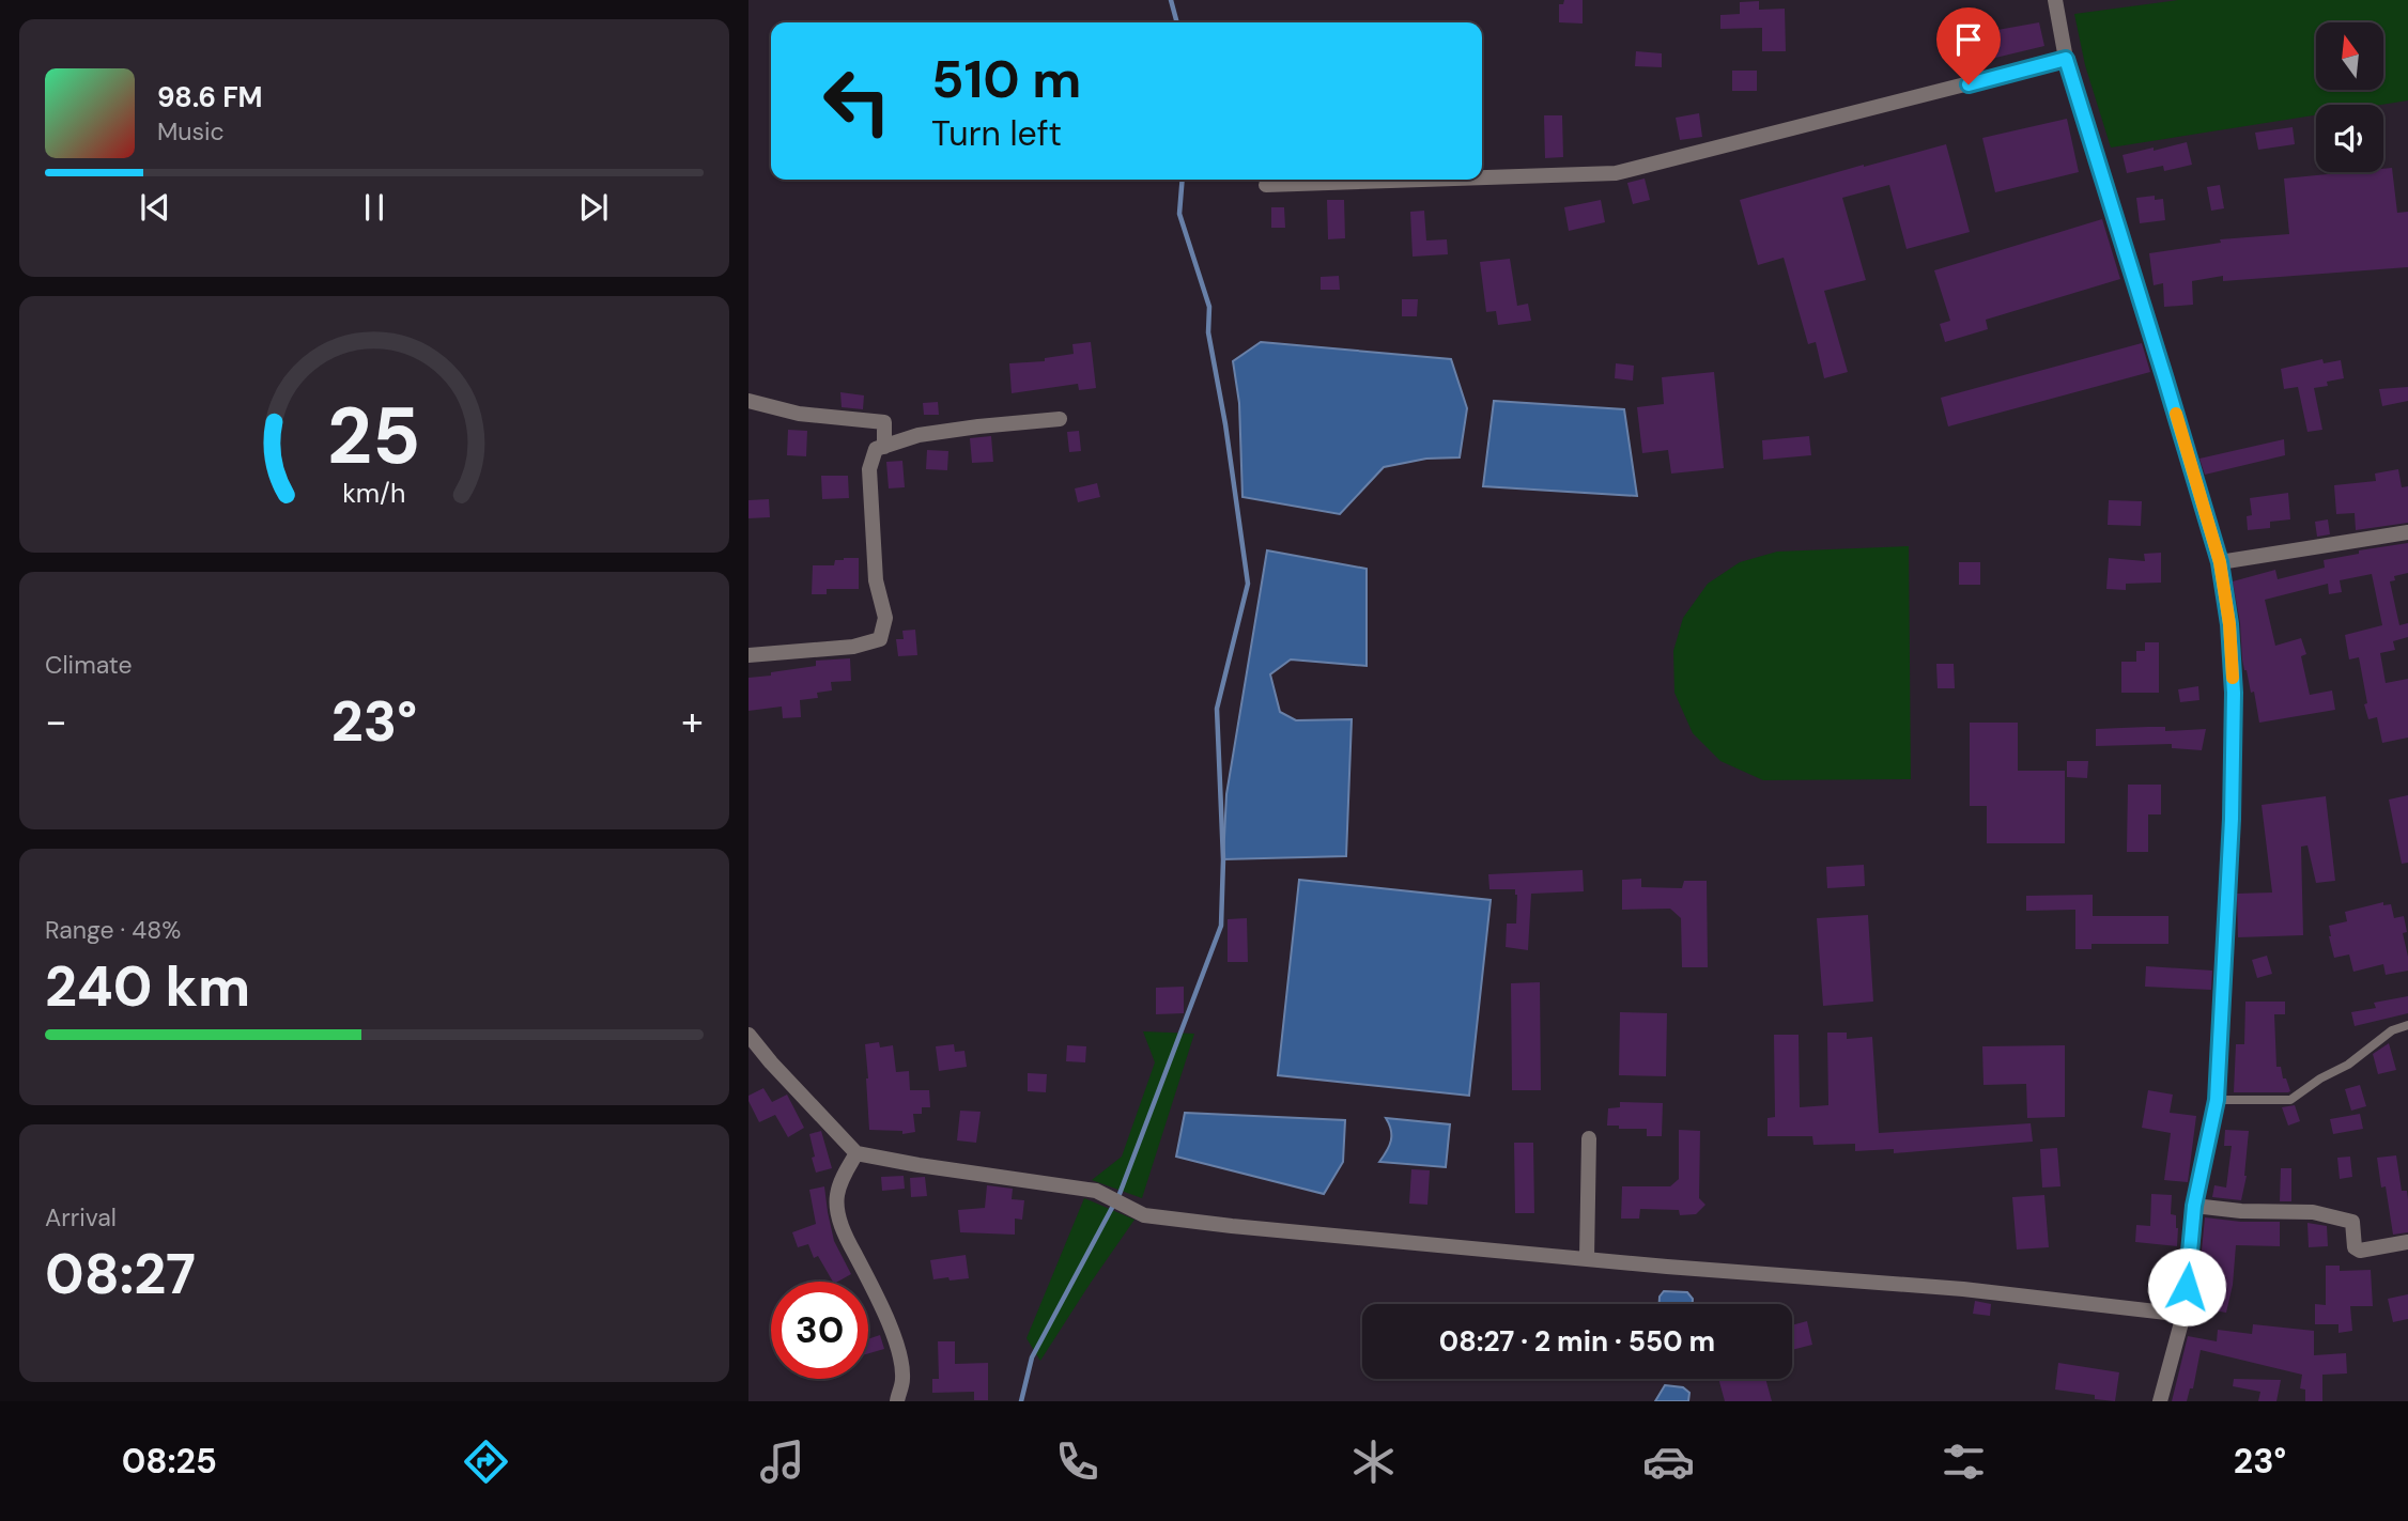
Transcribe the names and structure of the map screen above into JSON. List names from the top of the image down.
{
  "north": "top",
  "page": {
    "turn": ["510 m", "Turn left"],
    "song": ["98.6 FM", "Music"],
    "tile": [
      "Climate",
      ["Range · 48%", "240 km"],
      ["Arrival", "08:27"]
    ],
    "heat": ["−", "23°", "+"],
    "limit": "30",
    "trip": "08:27 · 2 min · 550 m",
    "tabs": ["08:25", "23°"],
    "gauge": ["25", "km/h"]
  }
}
